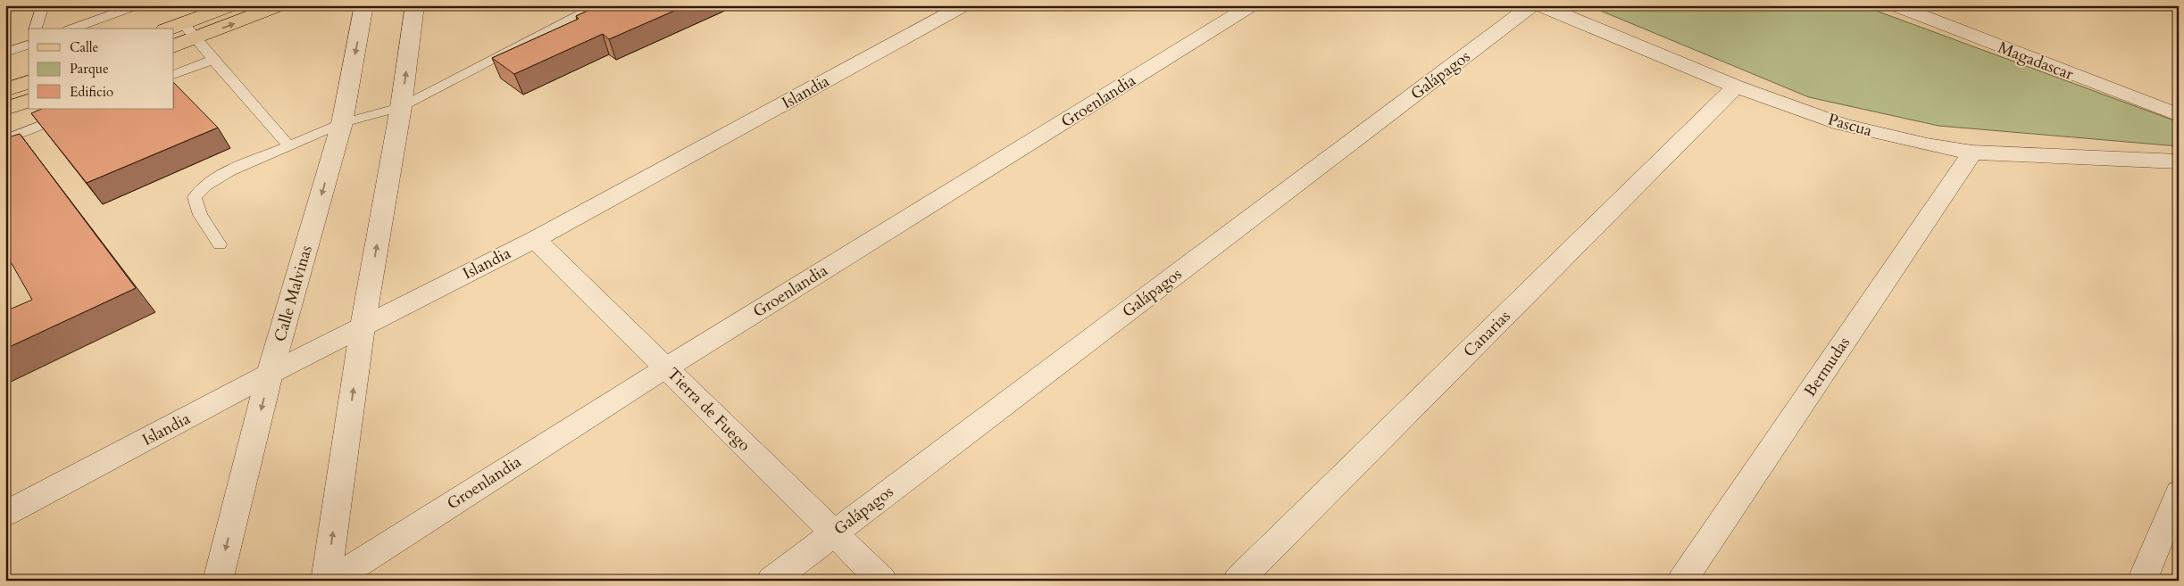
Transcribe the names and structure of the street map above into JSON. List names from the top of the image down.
{
  "streets": {
    "street": [
      "Magadascar",
      "Galápagos",
      "Islandia",
      "Groenlandia",
      "Pascua",
      "Calle Malvinas",
      "Canarias",
      "Bermudas",
      "Tierra de Fuego"
    ]
  },
  "crossings": [
    ["Galápagos", "Tierra de Fuego"],
    ["Islandia", "Calle Malvinas"],
    ["Islandia", "Tierra de Fuego"],
    ["Groenlandia", "Tierra de Fuego"],
    ["Pascua", "Canarias"],
    ["Pascua", "Bermudas"]
  ],
  "legend": ["Calle", "Parque", "Edificio"]
}
